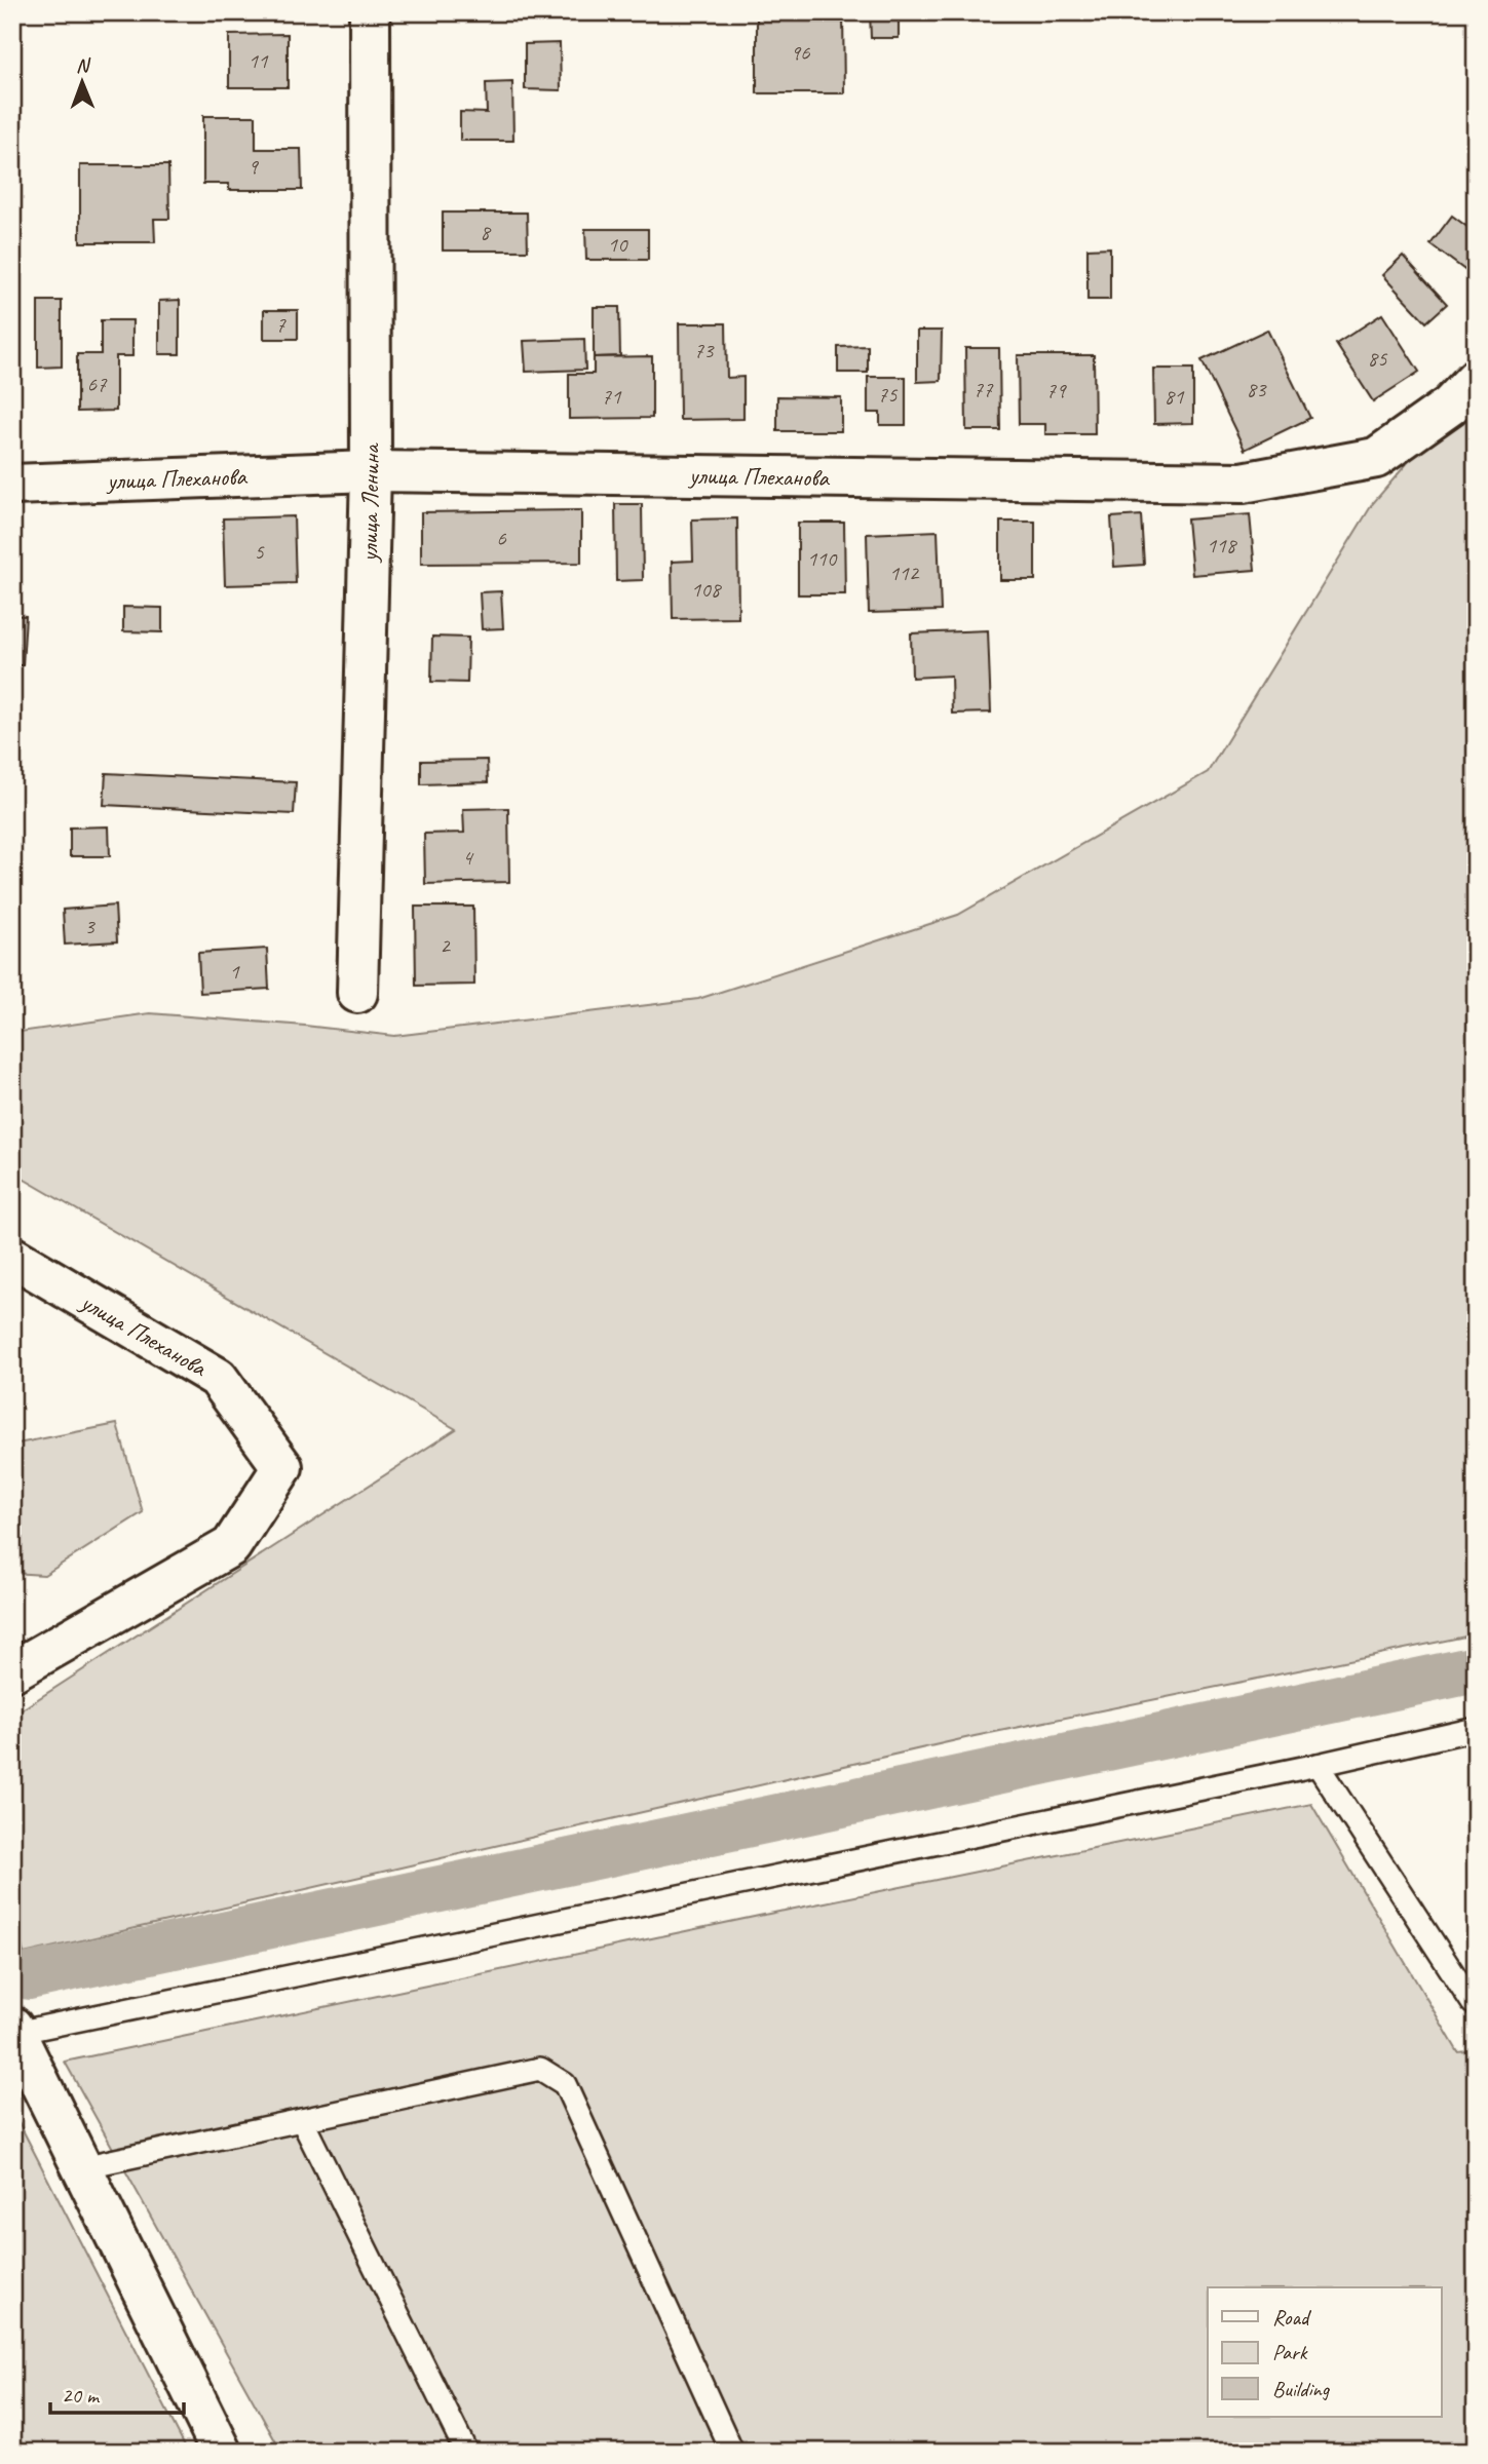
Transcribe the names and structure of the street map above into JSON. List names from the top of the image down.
{
  "streets": {
    "street": ["улица Плеханова", "улица Ленина"]
  },
  "crossings": [
    ["улица Плеханова", "улица Ленина"]
  ],
  "house_numbers": [
    "96",
    "11",
    "9",
    "8",
    "10",
    "7",
    "73",
    "85",
    "67",
    "77",
    "83",
    "79",
    "75",
    "71",
    "81",
    "6",
    "118",
    "5",
    "110",
    "112",
    "108",
    "4",
    "3",
    "2",
    "1"
  ],
  "legend": ["Road", "Park", "Building"],
  "scale_bar": "20 m",
  "north": "top"
}
